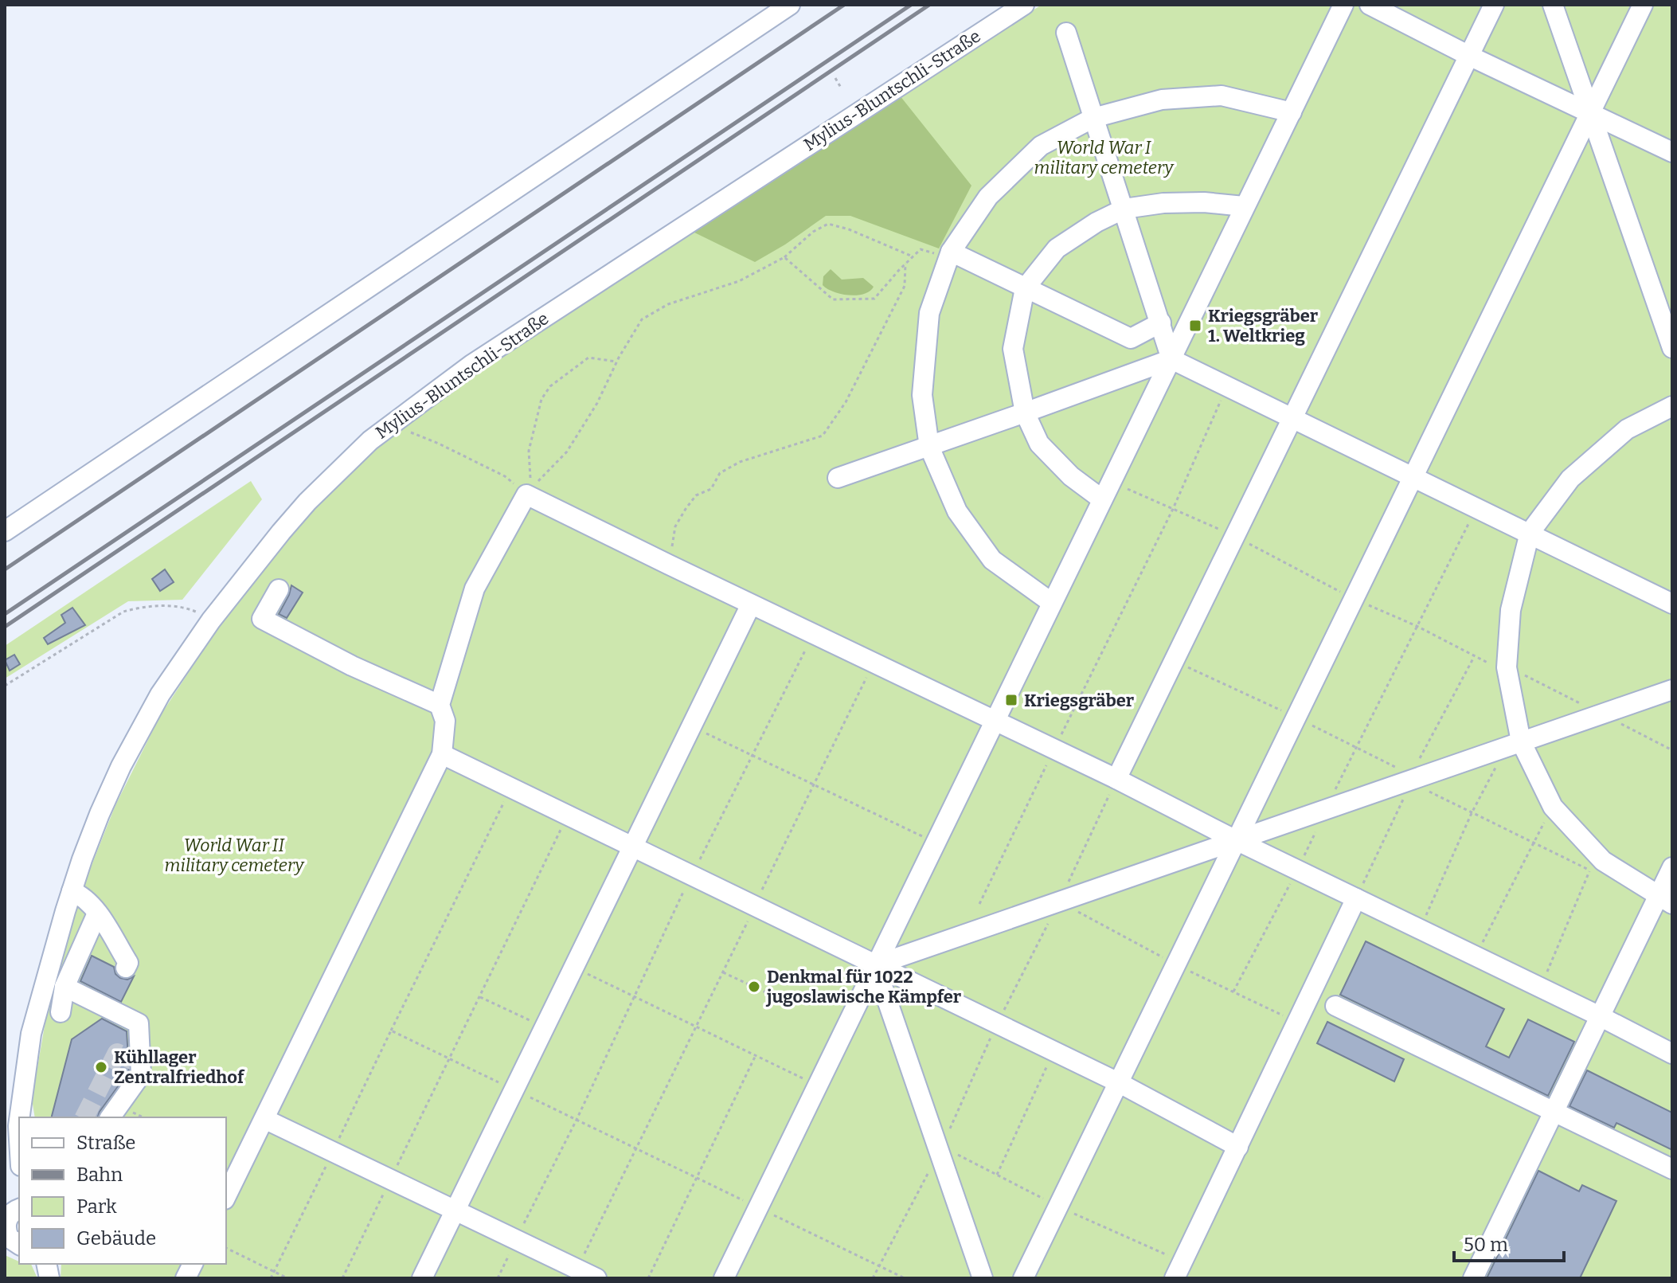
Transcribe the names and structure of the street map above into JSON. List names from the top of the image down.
{
  "streets": {
    "street": ["Mylius-Bluntschli-Straße"]
  },
  "parks": ["World War I military cemetery", "World War II military cemetery"],
  "places": {
    "transit": ["Kriegsgräber 1. Weltkrieg", "Kriegsgräber"],
    "other": ["Denkmal für 1022 jugoslawische Kämpfer", "Kühllager Zentralfriedhof"]
  },
  "legend": [
    "Straße",
    "Bahn",
    "Park",
    "Gebäude"
  ],
  "scale_bar": "50 m"
}
